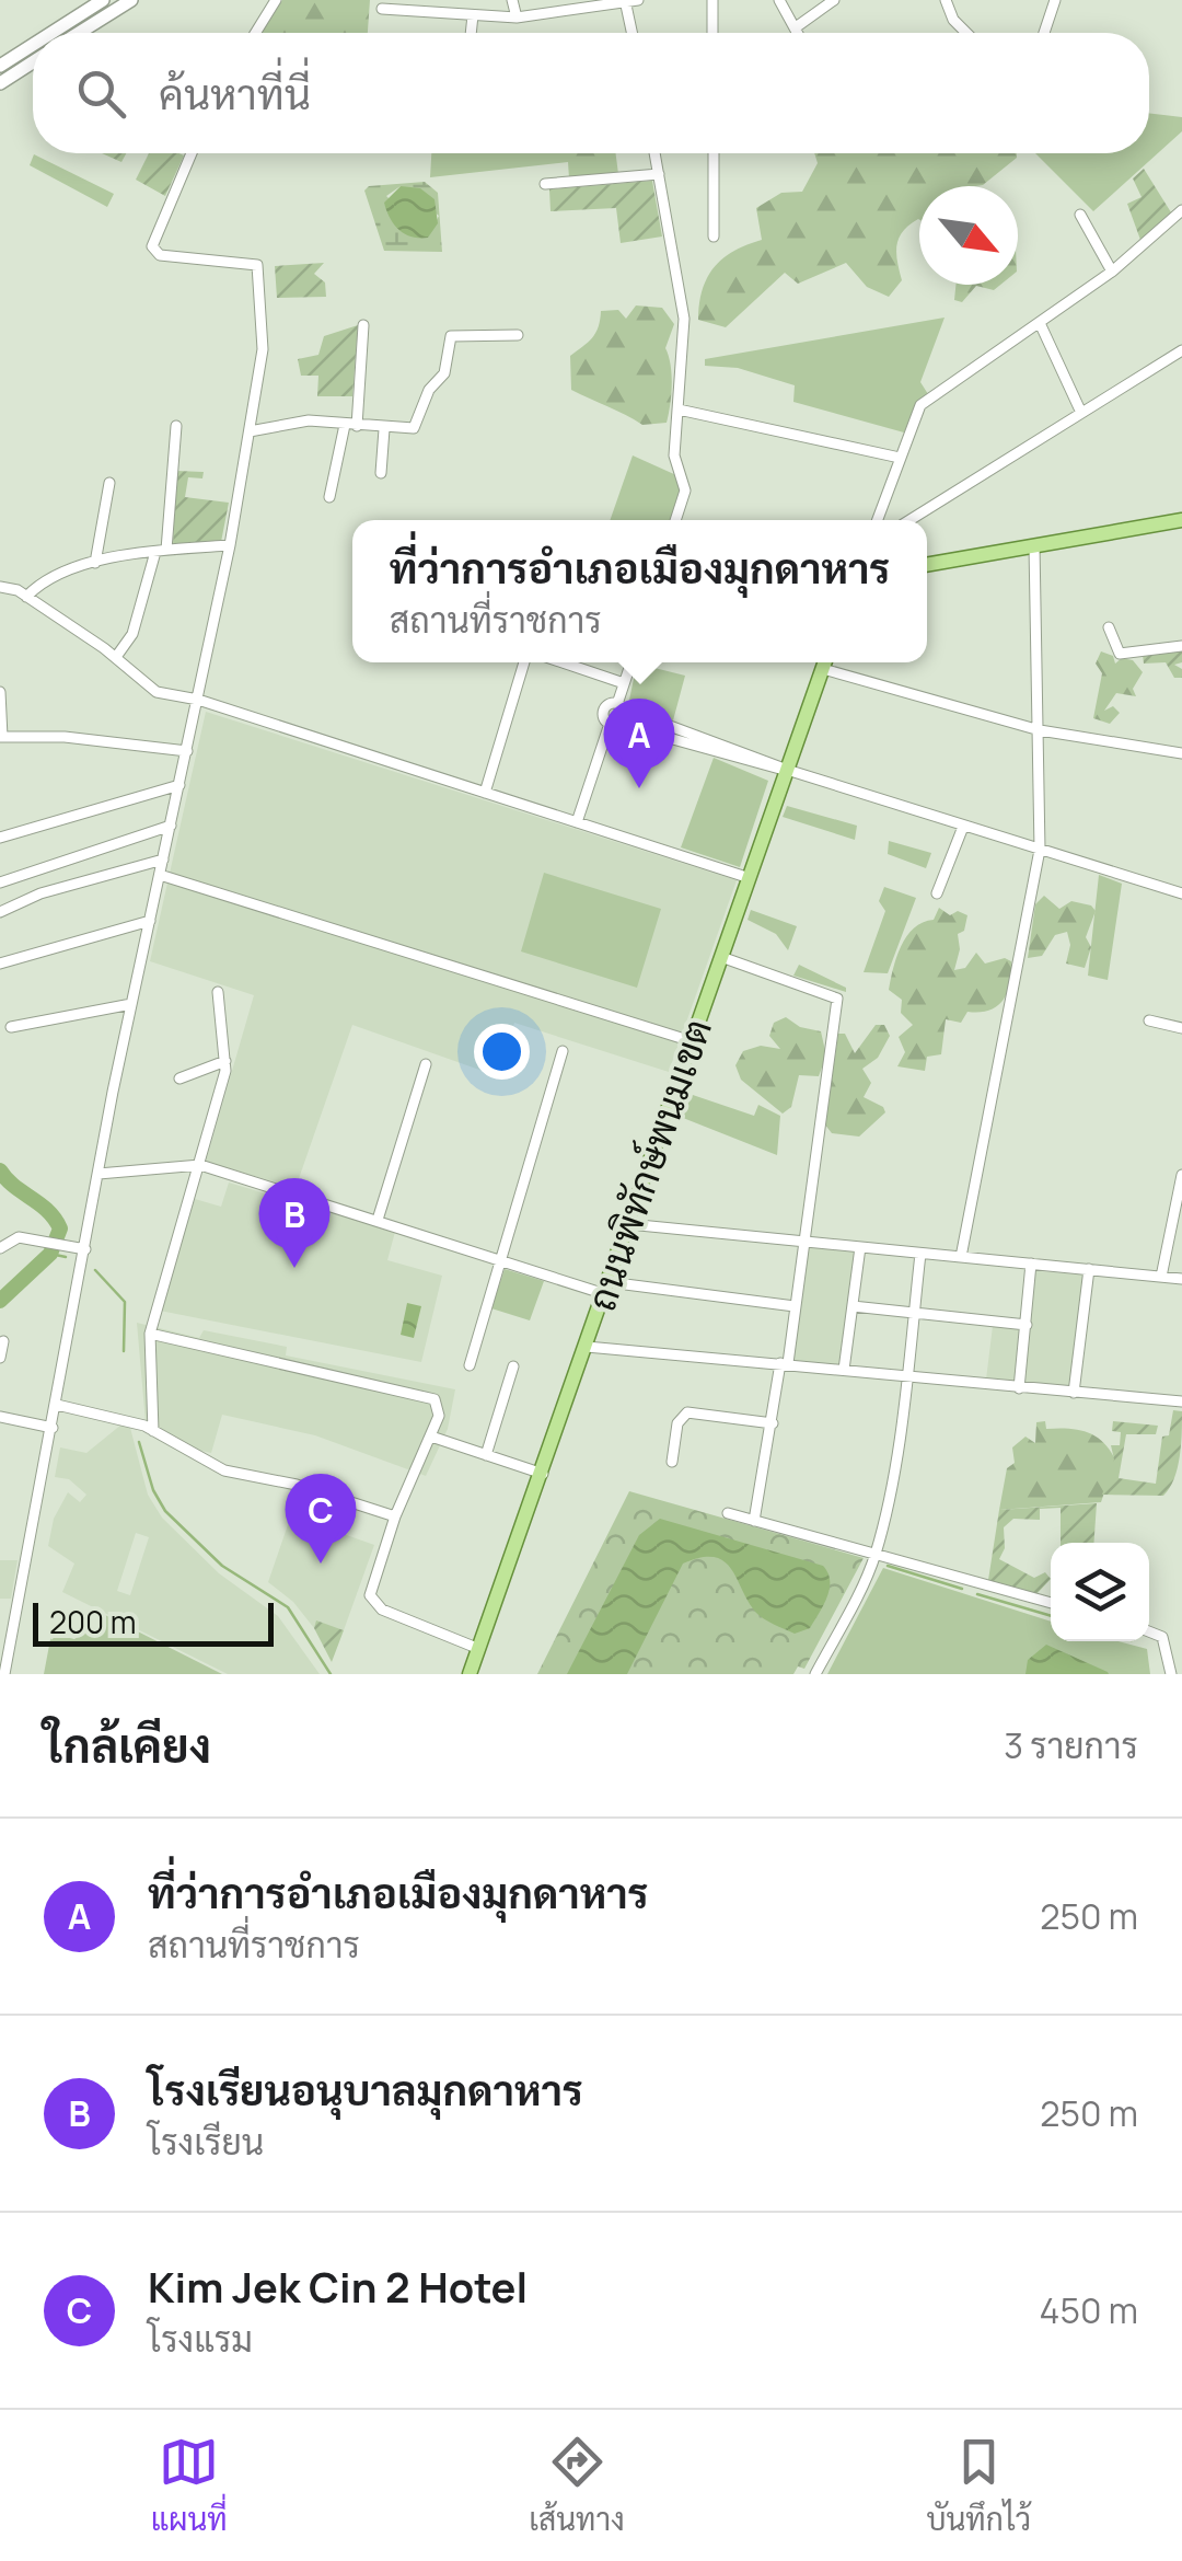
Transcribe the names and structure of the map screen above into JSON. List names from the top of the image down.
{
  "streets": {
    "main road": ["ถนนพิทักษ์พนมเขต"]
  },
  "scale_bar": "200 m",
  "north": "bottom right",
  "page": {
    "search": "ค้นหาที่นี่",
    "popup": ["ที่ว่าการอำเภอเมืองมุกดาหาร", "สถานที่ราชการ"],
    "pins": ["A", "B", "C"],
    "scale": "200 m",
    "heading": ["ใกล้เคียง", "3 รายการ"],
    "list": [
      {
        "mark": "A",
        "name": "ที่ว่าการอำเภอเมืองมุกดาหาร",
        "note": "สถานที่ราชการ",
        "value": "250 m"
      },
      {
        "mark": "B",
        "name": "โรงเรียนอนุบาลมุกดาหาร",
        "note": "โรงเรียน",
        "value": "250 m"
      },
      {
        "mark": "C",
        "name": "Kim Jek Cin 2 Hotel",
        "note": "โรงแรม",
        "value": "450 m"
      }
    ],
    "nav": ["แผนที่", "เส้นทาง", "บันทึกไว้"]
  }
}
